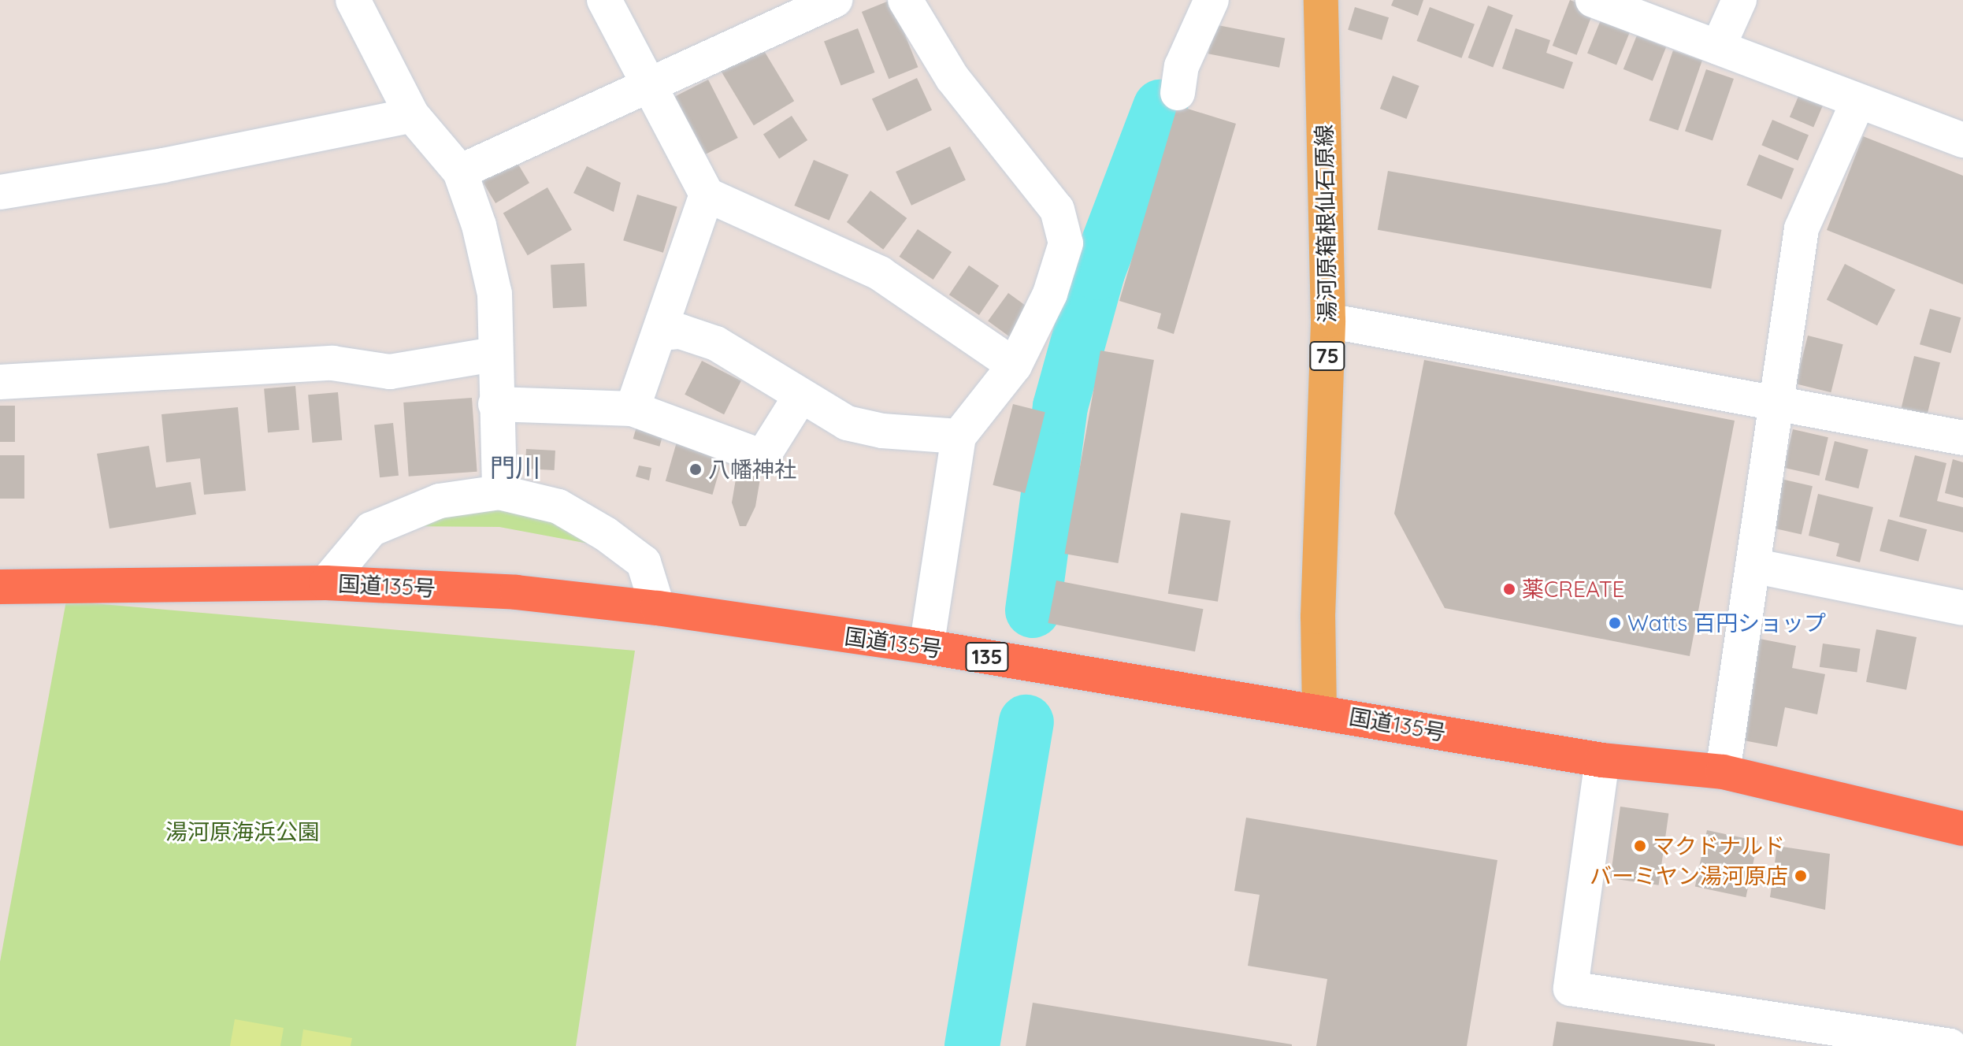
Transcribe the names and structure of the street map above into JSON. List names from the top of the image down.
{
  "streets": {
    "highway": ["国道135号", "135"],
    "main road": ["湯河原箱根仙石原線", "75"]
  },
  "crossings": [
    ["湯河原箱根仙石原線", "国道135号"]
  ],
  "districts": ["門川"],
  "parks": ["湯河原海浜公園"],
  "places": [
    "八幡神社",
    "薬CREATE",
    "Watts 百円ショップ",
    "マクドナルド",
    "バーミヤン湯河原店"
  ]
}
